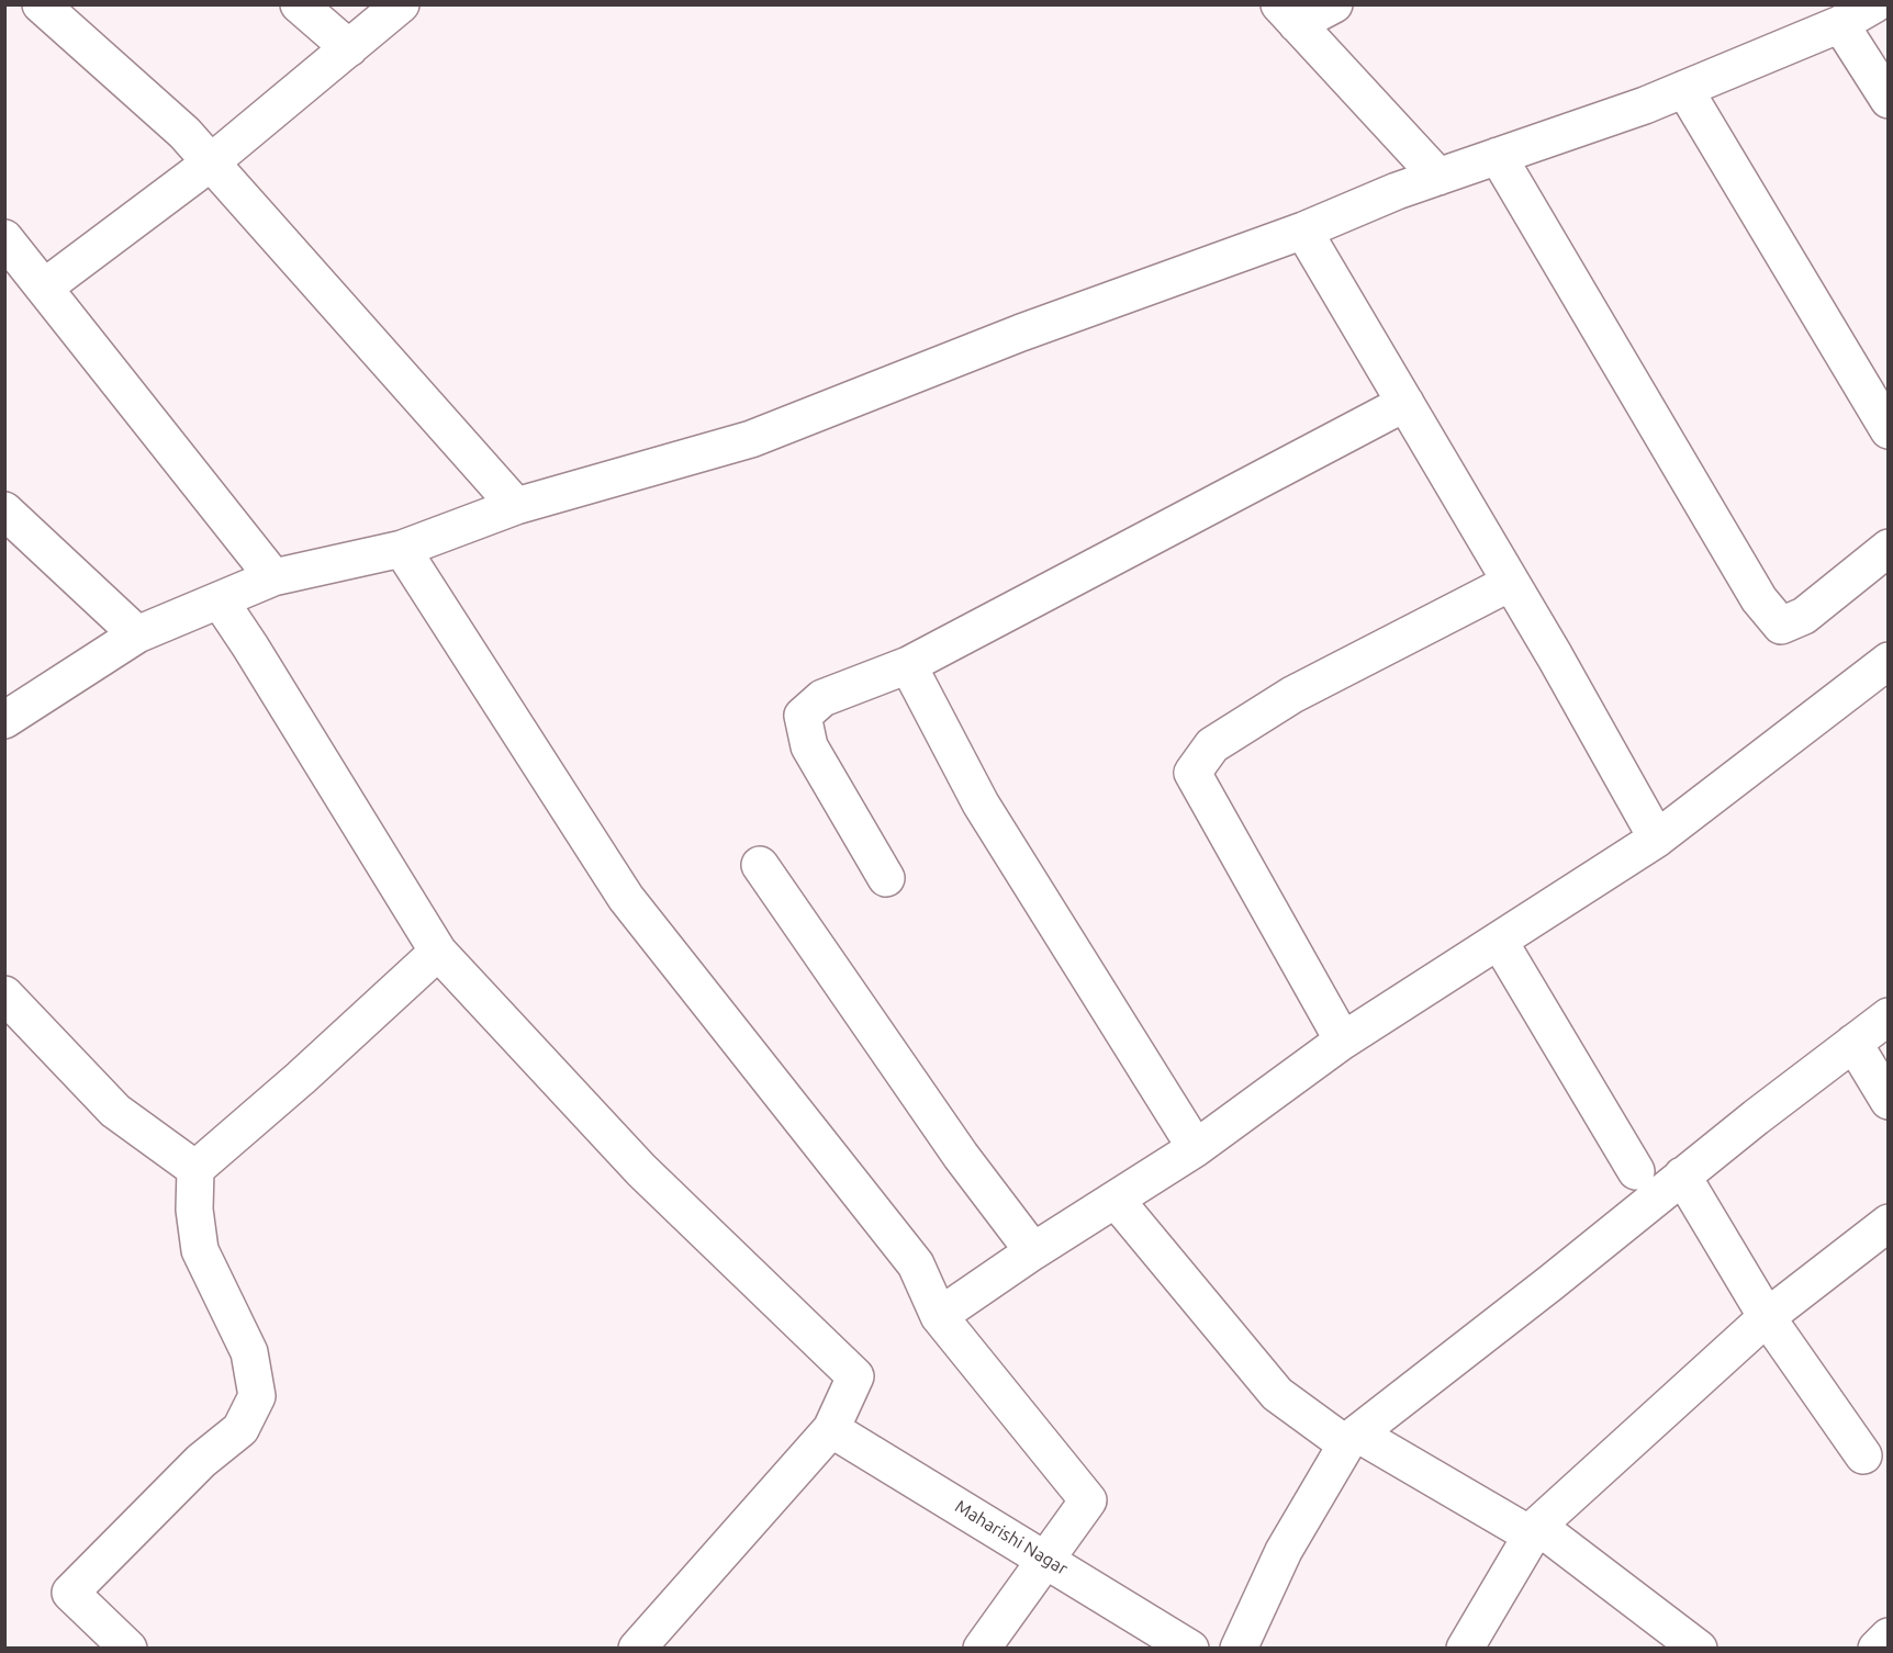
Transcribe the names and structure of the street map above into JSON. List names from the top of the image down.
{
  "streets": {
    "street": ["Maharishi Nagar"]
  }
}
